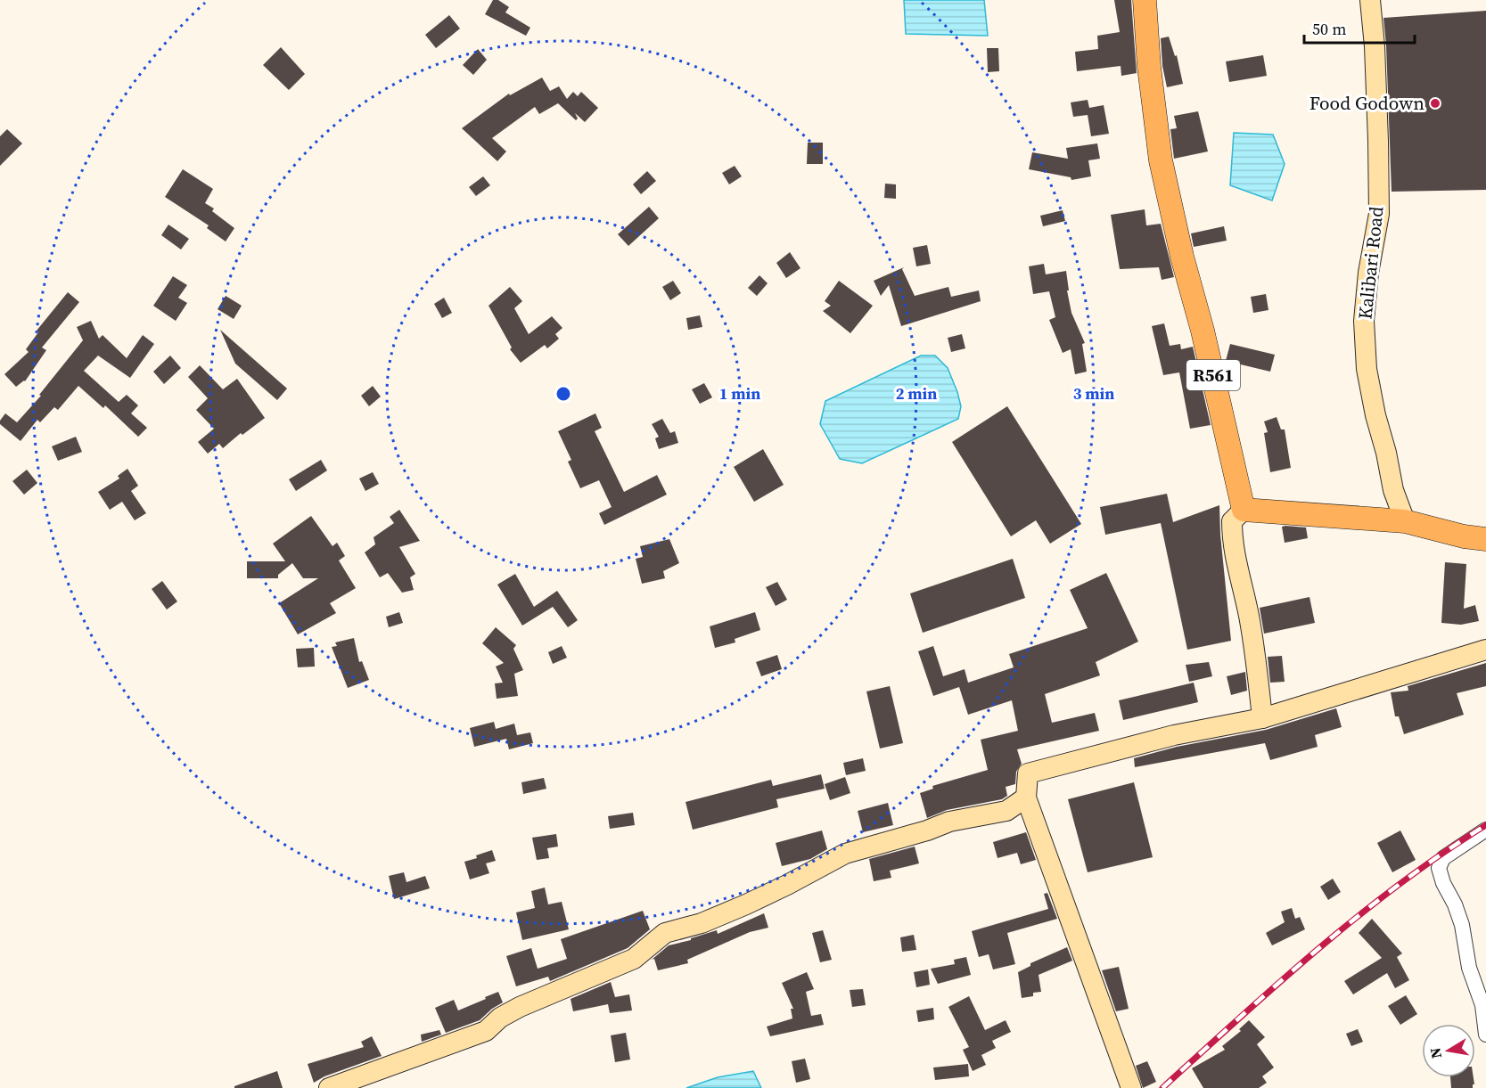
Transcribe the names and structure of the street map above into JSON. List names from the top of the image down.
{
  "streets": {
    "main road": ["R561"],
    "street": ["Kalibari Road"]
  },
  "places": ["Food Godown"],
  "scale_bar": "50 m",
  "north": "left",
  "rings": ["1 min", "2 min", "3 min"]
}
